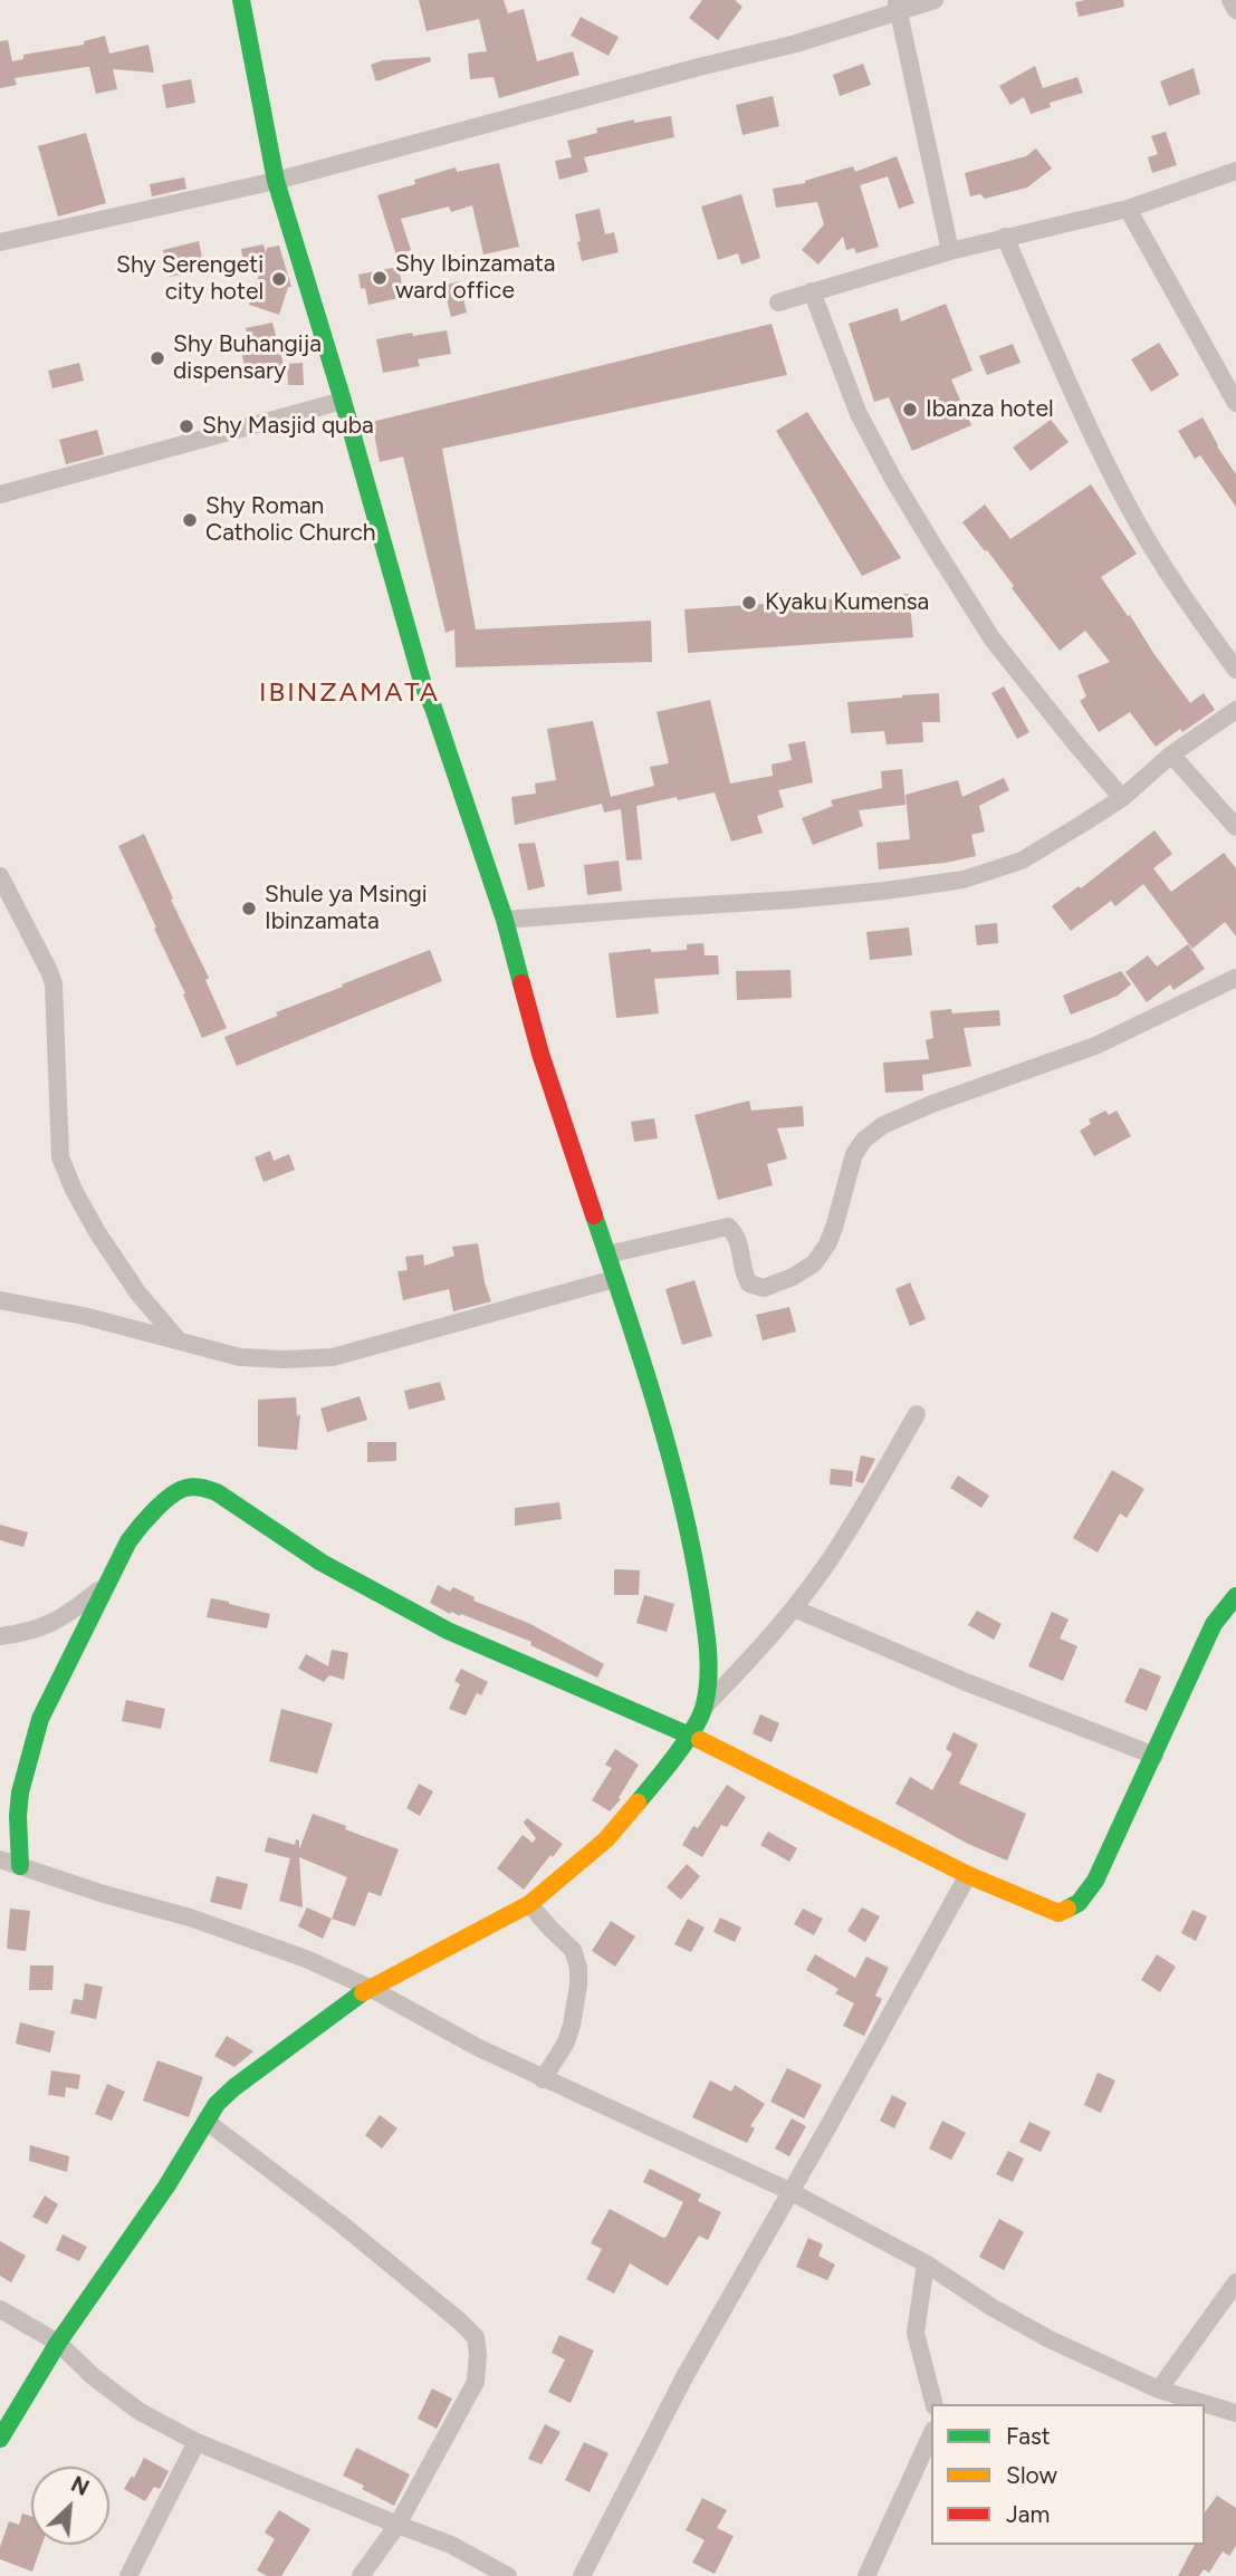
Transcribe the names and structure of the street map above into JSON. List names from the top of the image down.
{
  "districts": ["IBINZAMATA"],
  "places": [
    "Shy Ibinzamata ward office",
    "Shy Serengeti city hotel",
    "Shy Buhangija dispensary",
    "Ibanza hotel",
    "Shy Masjid quba",
    "Shy Roman Catholic Church",
    "Kyaku Kumensa",
    "Shule ya Msingi Ibinzamata"
  ],
  "legend": ["Fast", "Slow", "Jam"],
  "north": "top right"
}
